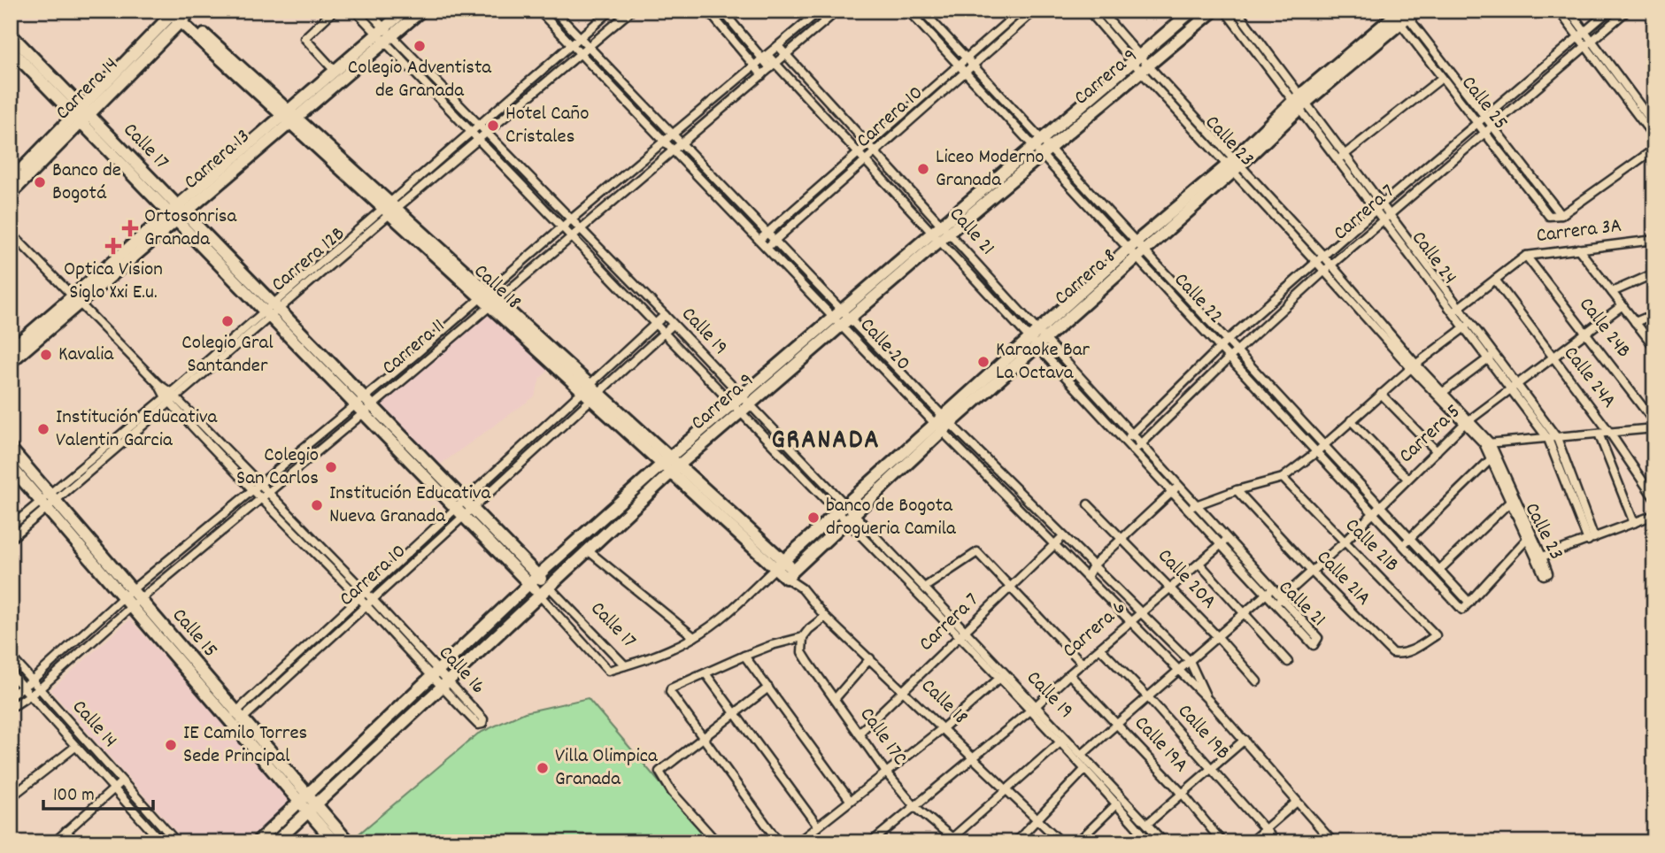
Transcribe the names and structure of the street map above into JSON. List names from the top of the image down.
{
  "streets": {
    "street": [
      "Carrera 9",
      "Carrera 14",
      "Calle 25",
      "Carrera 10",
      "Calle 23",
      "Calle 17",
      "Carrera 13",
      "Carrera 7",
      "Calle 21",
      "Carrera 3A",
      "Calle 24",
      "Carrera 12B",
      "Carrera 8",
      "Calle 18",
      "Calle 22",
      "Calle 24B",
      "Calle 19",
      "Calle 20",
      "Carrera 11",
      "Calle 24A",
      "Carrera 5",
      "Calle 21B",
      "Calle 21A",
      "Calle 20A",
      "Carrera 6",
      "Calle 15",
      "Calle 16",
      "Calle 14",
      "Calle 19B",
      "Calle 17C",
      "Calle 19A"
    ]
  },
  "crossings": [
    ["Carrera 9", "Calle 23"],
    ["Carrera 9", "Calle 17"],
    ["Carrera 9", "Calle 21"],
    ["Carrera 9", "Calle 18"],
    ["Carrera 9", "Calle 22"],
    ["Carrera 9", "Calle 19"],
    ["Carrera 9", "Calle 20"],
    ["Carrera 9", "Calle 15"],
    ["Carrera 9", "Calle 16"],
    ["Carrera 14", "Calle 17"],
    ["Carrera 14", "Calle 18"],
    ["Calle 25", "Carrera 7"],
    ["Calle 25", "Carrera 8"],
    ["Carrera 10", "Calle 17"],
    ["Carrera 10", "Calle 21"],
    ["Carrera 10", "Calle 18"],
    ["Carrera 10", "Calle 22"],
    ["Carrera 10", "Calle 19"],
    ["Carrera 10", "Calle 20"],
    ["Carrera 10", "Calle 15"],
    ["Carrera 10", "Calle 16"],
    ["Calle 23", "Carrera 7"],
    ["Calle 23", "Calle 24"],
    ["Calle 23", "Carrera 8"],
    ["Calle 23", "Carrera 5"],
    ["Calle 17", "Carrera 13"],
    ["Calle 17", "Carrera 12B"],
    ["Calle 17", "Carrera 11"],
    ["Carrera 13", "Calle 18"],
    ["Carrera 13", "Calle 19"],
    ["Carrera 13", "Calle 16"],
    ["Carrera 7", "Calle 21"],
    ["Carrera 7", "Calle 24"],
    ["Carrera 7", "Calle 18"],
    ["Carrera 7", "Calle 22"],
    ["Carrera 7", "Calle 19"],
    ["Carrera 7", "Calle 20"],
    ["Carrera 7", "Calle 17C"],
    ["Calle 21", "Carrera 8"],
    ["Calle 21", "Carrera 11"],
    ["Calle 21", "Carrera 5"],
    ["Calle 21", "Carrera 6"],
    ["Carrera 3A", "Calle 24"],
    ["Carrera 3A", "Calle 24B"],
    ["Carrera 3A", "Calle 24A"],
    ["Calle 24", "Carrera 8"],
    ["Calle 24", "Carrera 5"],
    ["Carrera 12B", "Calle 18"],
    ["Carrera 12B", "Calle 19"],
    ["Carrera 12B", "Calle 20"],
    ["Carrera 12B", "Calle 15"],
    ["Carrera 12B", "Calle 16"],
    ["Carrera 8", "Calle 18"],
    ["Carrera 8", "Calle 22"],
    ["Carrera 8", "Calle 19"],
    ["Carrera 8", "Calle 20"],
    ["Calle 18", "Carrera 11"],
    ["Calle 18", "Carrera 6"],
    ["Calle 22", "Carrera 5"],
    ["Calle 24B", "Carrera 5"],
    ["Calle 19", "Carrera 11"],
    ["Calle 19", "Carrera 6"],
    ["Calle 20", "Carrera 11"],
    ["Calle 20", "Carrera 6"],
    ["Carrera 11", "Calle 15"],
    ["Carrera 11", "Calle 16"],
    ["Carrera 11", "Calle 14"],
    ["Calle 24A", "Carrera 5"],
    ["Carrera 5", "Calle 21B"],
    ["Carrera 5", "Calle 21A"],
    ["Calle 21B", "Calle 21A"],
    ["Calle 20A", "Carrera 6"],
    ["Carrera 6", "Calle 19B"],
    ["Carrera 6", "Calle 17C"],
    ["Carrera 6", "Calle 19A"]
  ],
  "districts": ["GRANADA"],
  "places": {
    "other": [
      "Colegio Adventista de Granada",
      "Hotel Caño Cristales",
      "Liceo Moderno Granada",
      "Banco de Bogotá",
      "Colegio Gral Santander",
      "Kavalia",
      "Karaoke Bar La Octava",
      "Institución Educativa Valentin Garcia",
      "Colegio San Carlos",
      "Institución Educativa Nueva Granada",
      "banco de Bogota drogueria Camila",
      "IE Camilo Torres Sede Principal",
      "Villa Olimpica Granada"
    ],
    "health": ["Ortosonrisa Granada", "Optica Vision Siglo Xxi E.u."]
  },
  "scale_bar": "100 m"
}
